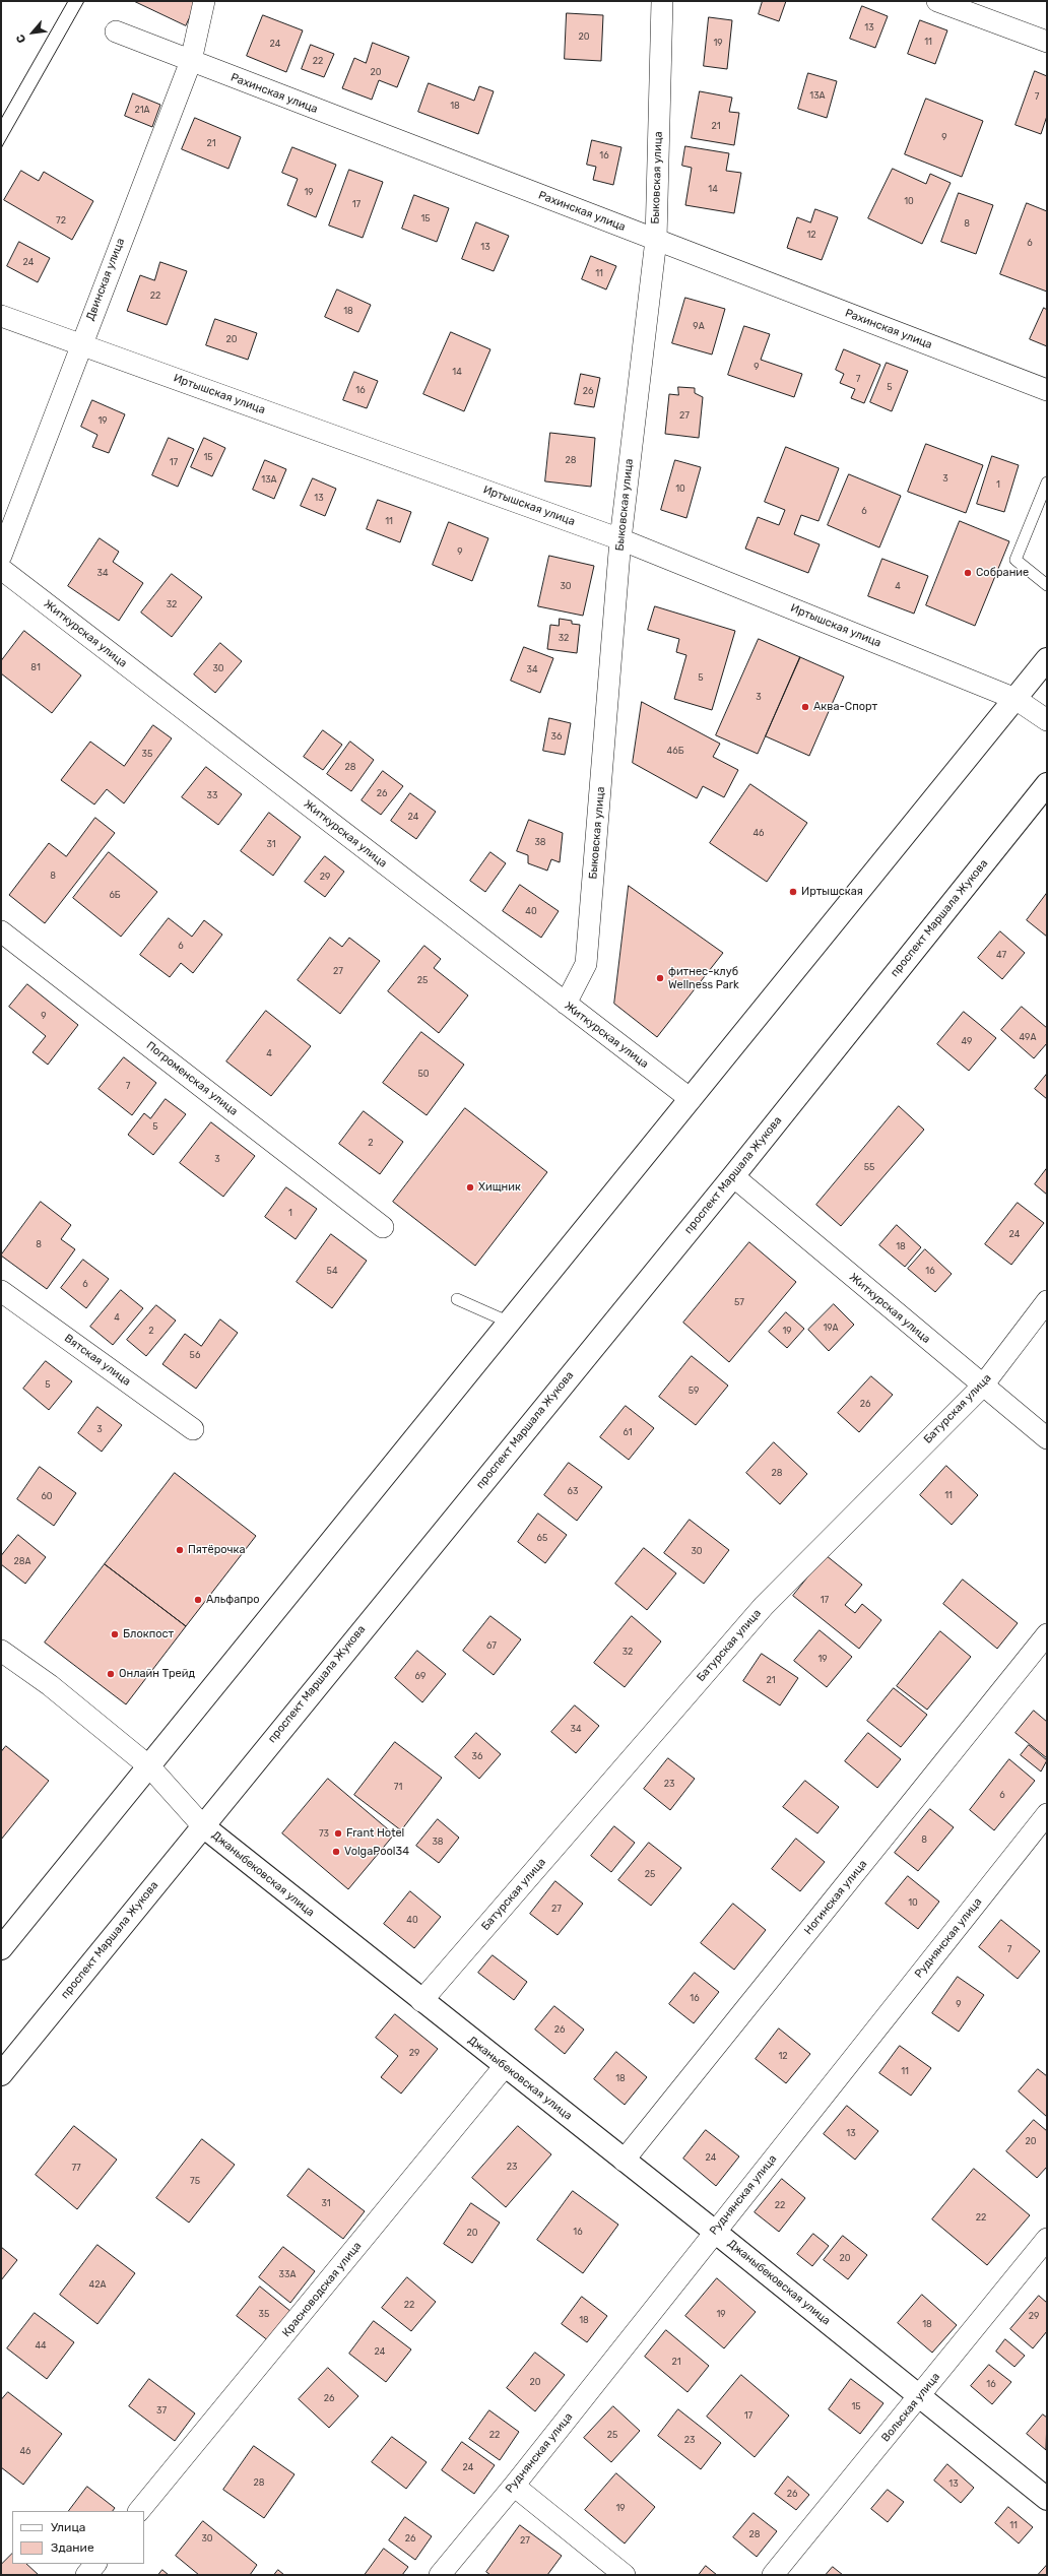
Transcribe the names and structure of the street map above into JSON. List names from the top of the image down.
{
  "streets": {
    "main road": ["проспект Маршала Жукова", "Джаныбековская улица"],
    "street": [
      "Рахинская улица",
      "Быковская улица",
      "Двинская улица",
      "Иртышская улица",
      "Житкурская улица",
      "Погроменская улица",
      "Вятская улица",
      "Батурская улица",
      "Ногинская улица",
      "Руднянская улица",
      "Красноводская улица",
      "Вольская улица"
    ]
  },
  "crossings": [
    ["Рахинская улица", "Быковская улица"],
    ["Рахинская улица", "Двинская улица"],
    ["Быковская улица", "Иртышская улица"],
    ["Быковская улица", "Житкурская улица"],
    ["Двинская улица", "Иртышская улица"],
    ["Житкурская улица", "проспект Маршала Жукова"],
    ["Житкурская улица", "Батурская улица"],
    ["проспект Маршала Жукова", "Джаныбековская улица"],
    ["Батурская улица", "Джаныбековская улица"],
    ["Джаныбековская улица", "Ногинская улица"],
    ["Джаныбековская улица", "Руднянская улица"],
    ["Джаныбековская улица", "Красноводская улица"],
    ["Джаныбековская улица", "Вольская улица"]
  ],
  "places": [
    "Собрание",
    "Аква-Спорт",
    "Иртышская",
    "фитнес-клуб Wellness Park",
    "Хищник",
    "Пятёрочка",
    "Альфапро",
    "Блокпост",
    "Онлайн Трейд",
    "Frant Hotel",
    "VolgaPool34"
  ],
  "house_numbers": [
    "13",
    "20",
    "11",
    "19",
    "24",
    "22",
    "20",
    "13А",
    "7",
    "18",
    "21А",
    "21",
    "9",
    "21",
    "16",
    "14",
    "19",
    "10",
    "17",
    "15",
    "72",
    "8",
    "12",
    "6",
    "13",
    "24",
    "11",
    "22",
    "18",
    "9А",
    "20",
    "9",
    "14",
    "7",
    "5",
    "16",
    "26",
    "27",
    "19",
    "15",
    "28",
    "17",
    "3",
    "13А",
    "1",
    "10",
    "13",
    "6",
    "11",
    "9",
    "34",
    "30",
    "4",
    "32",
    "32",
    "81",
    "30",
    "34",
    "5",
    "3",
    "36",
    "46Б",
    "35",
    "28",
    "26",
    "33",
    "24",
    "46",
    "38",
    "31",
    "8",
    "29",
    "6Б",
    "40",
    "6",
    "47",
    "27",
    "25",
    "9",
    "49А",
    "49",
    "4",
    "50",
    "7",
    "5",
    "2",
    "3",
    "55",
    "1",
    "24",
    "8",
    "18",
    "54",
    "16",
    "6",
    "57",
    "4",
    "19А",
    "2",
    "19",
    "56",
    "5",
    "59",
    "26",
    "3",
    "61",
    "28",
    "63",
    "11",
    "60",
    "65",
    "30",
    "28А",
    "17",
    "67",
    "32",
    "19",
    "69",
    "21",
    "34",
    "36",
    "23",
    "71",
    "6",
    "73",
    "8",
    "38",
    "25",
    "10",
    "27",
    "40",
    "7",
    "16",
    "9",
    "26",
    "29",
    "12",
    "11",
    "18",
    "13",
    "20",
    "24",
    "23",
    "77",
    "75",
    "31",
    "22",
    "22",
    "16",
    "20",
    "20",
    "33А",
    "42А",
    "22",
    "35",
    "19",
    "29",
    "18",
    "18",
    "44",
    "24",
    "21",
    "20",
    "16",
    "26",
    "15",
    "37",
    "17",
    "22",
    "25",
    "23",
    "46",
    "24",
    "28",
    "13",
    "26",
    "19",
    "11",
    "28",
    "30",
    "26",
    "27"
  ],
  "legend": ["Улица", "Здание"],
  "north": "bottom left"
}
